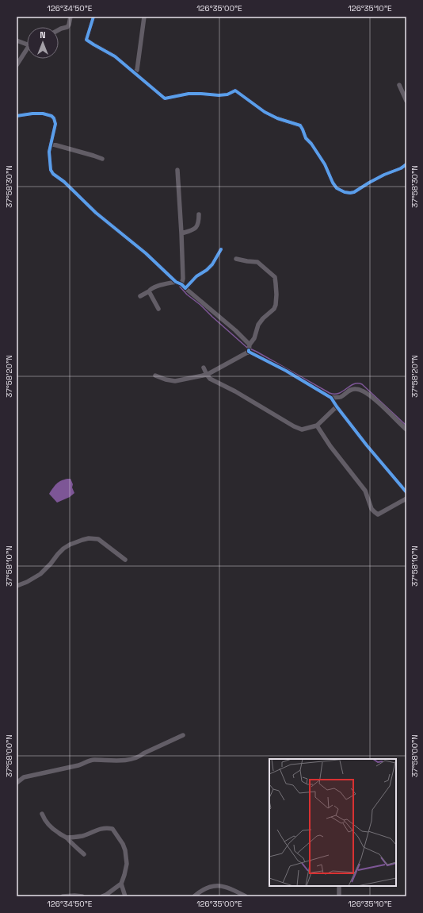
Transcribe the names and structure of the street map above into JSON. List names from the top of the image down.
{
  "north": "top",
  "coordinates": [
    "126°34'50\"E",
    "126°35'00\"E",
    "126°35'10\"E",
    "37°58'30\"N",
    "37°58'20\"N",
    "37°58'10\"N",
    "37°58'00\"N"
  ]
}
